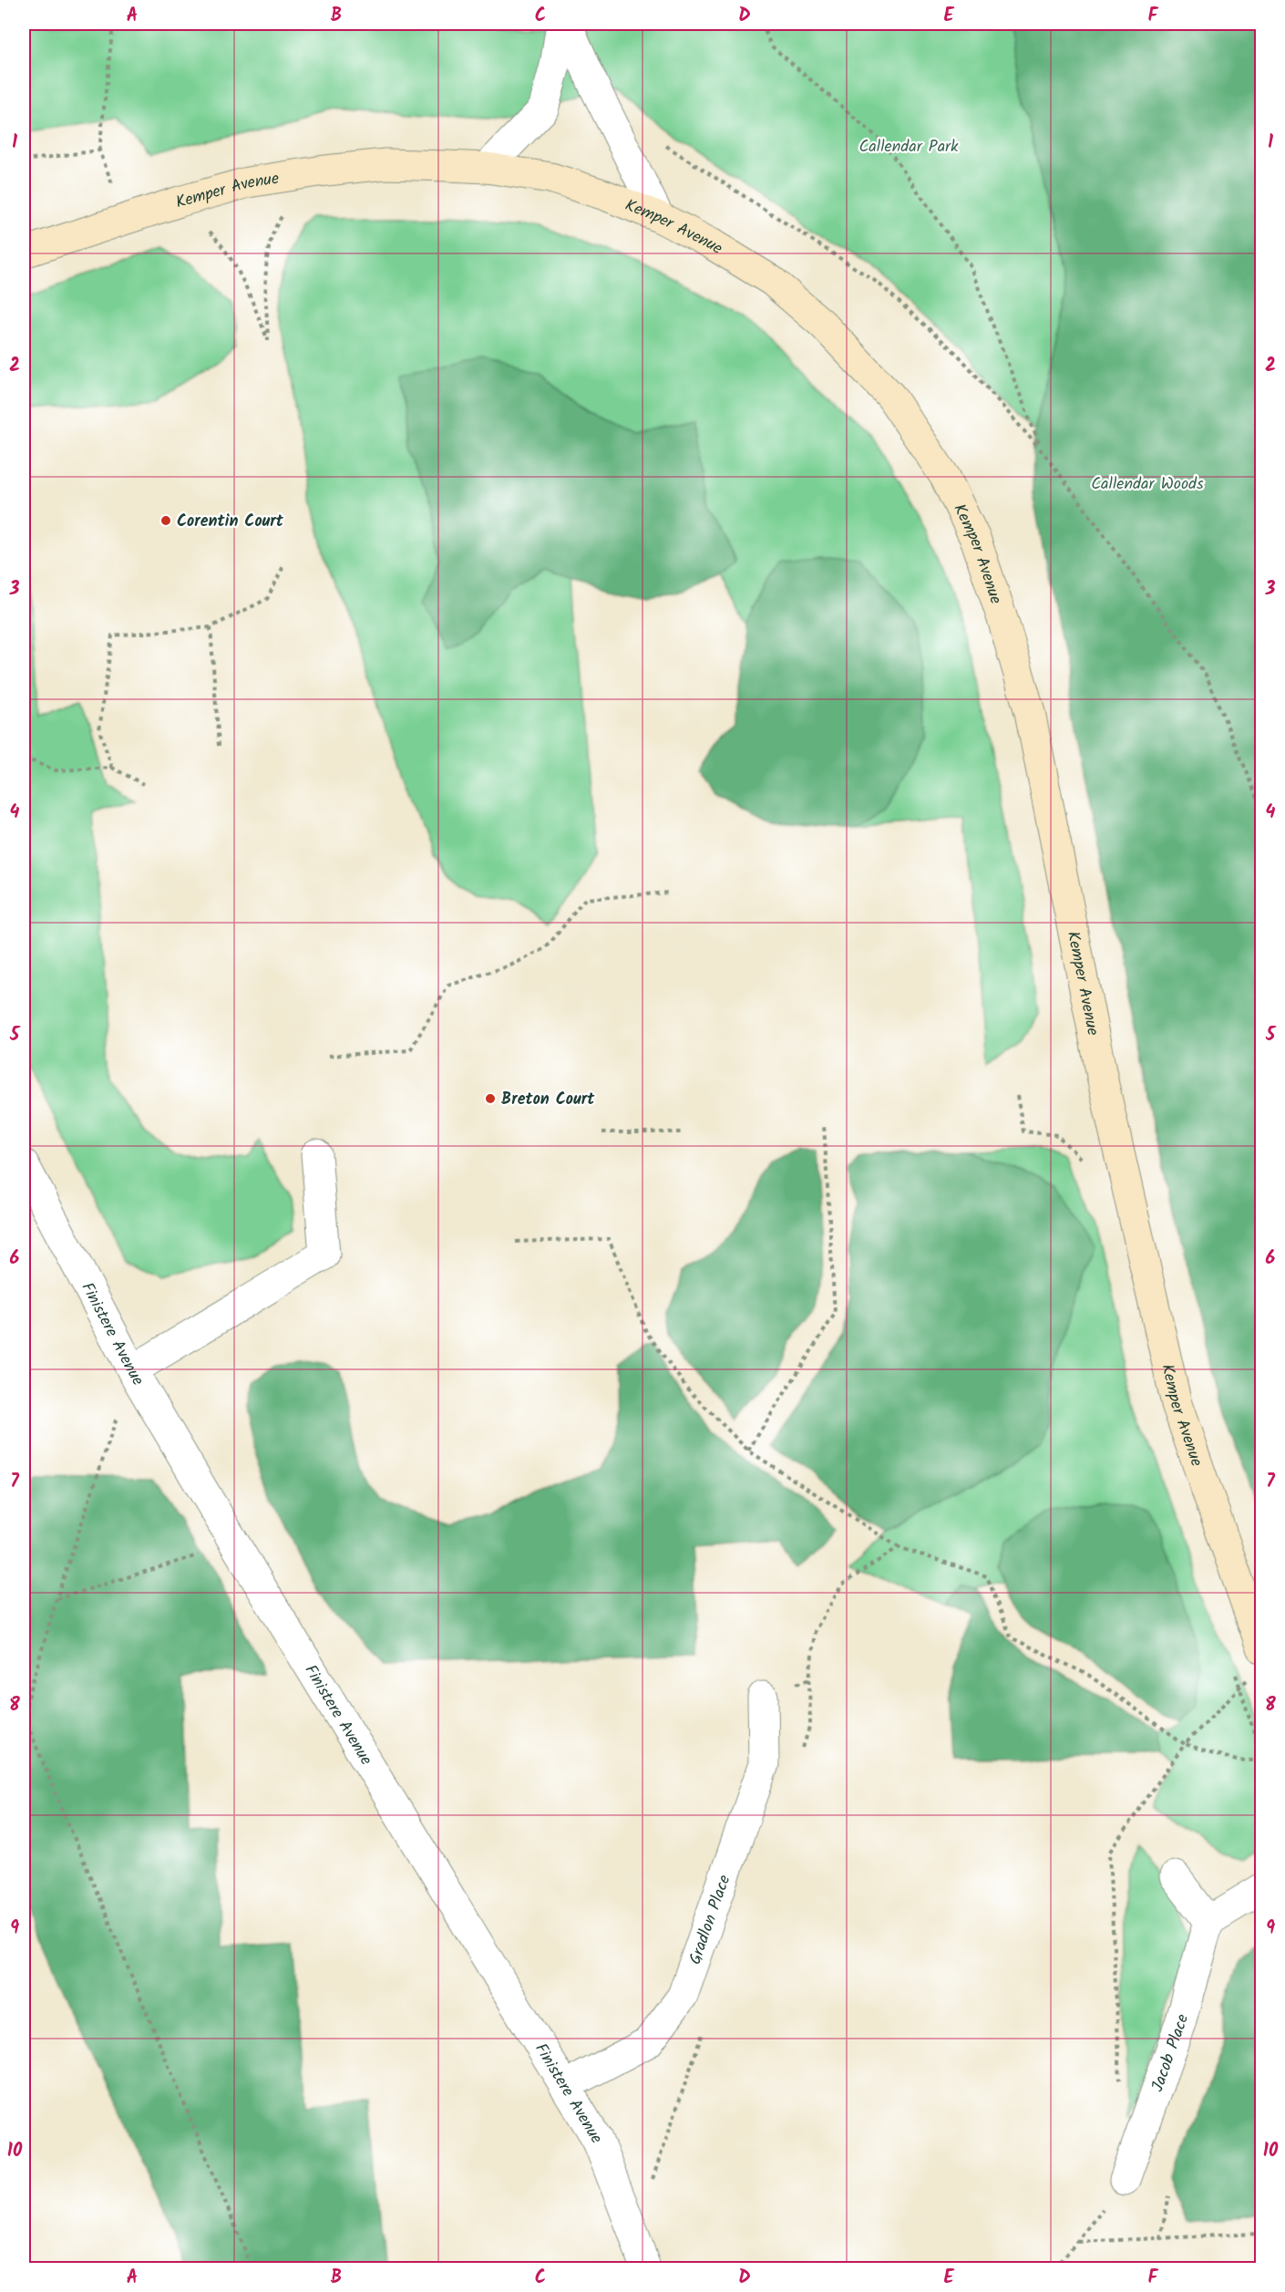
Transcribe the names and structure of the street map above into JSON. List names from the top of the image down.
{
  "streets": {
    "street": [
      "Kemper Avenue",
      "Finistere Avenue",
      "Gradlon Place",
      "Jacob Place"
    ]
  },
  "crossings": [
    ["Finistere Avenue", "Gradlon Place"]
  ],
  "parks": ["Callendar Park", "Callendar Woods"],
  "places": ["Corentin Court", "Breton Court"],
  "grid": {
    "columns": [
      "A",
      "B",
      "C",
      "D",
      "E",
      "F"
    ],
    "rows": [
      "1",
      "2",
      "3",
      "4",
      "5",
      "6",
      "7",
      "8",
      "9",
      "10"
    ]
  }
}
